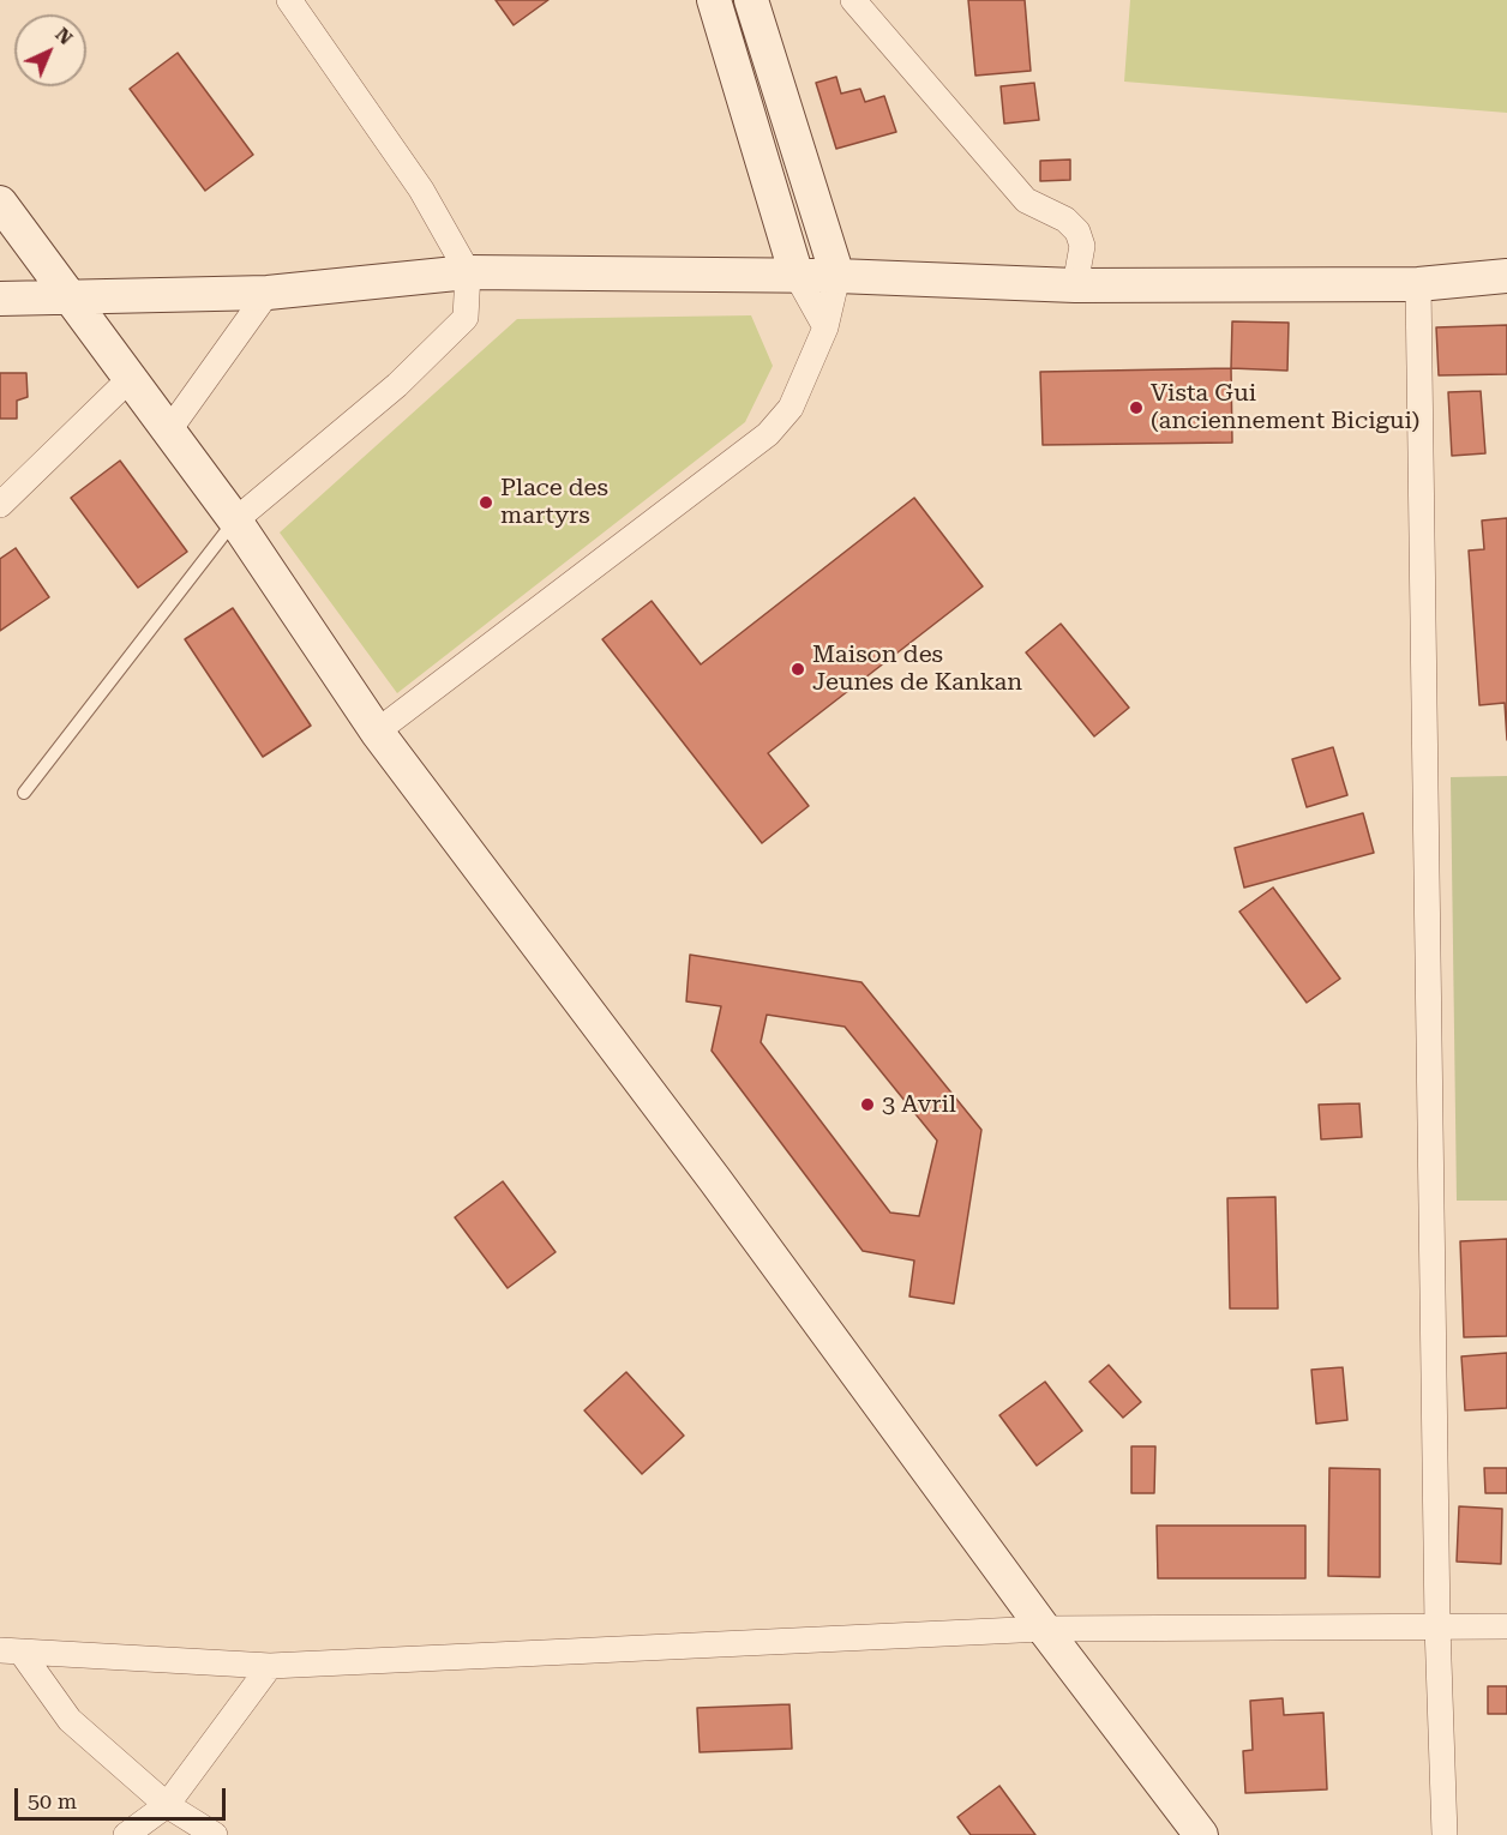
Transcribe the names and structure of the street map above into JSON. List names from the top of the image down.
{
  "places": [
    "Vista Gui (anciennement Bicigui)",
    "Place des martyrs",
    "Maison des Jeunes de Kankan",
    "3 Avril"
  ],
  "scale_bar": "50 m",
  "north": "top right"
}
